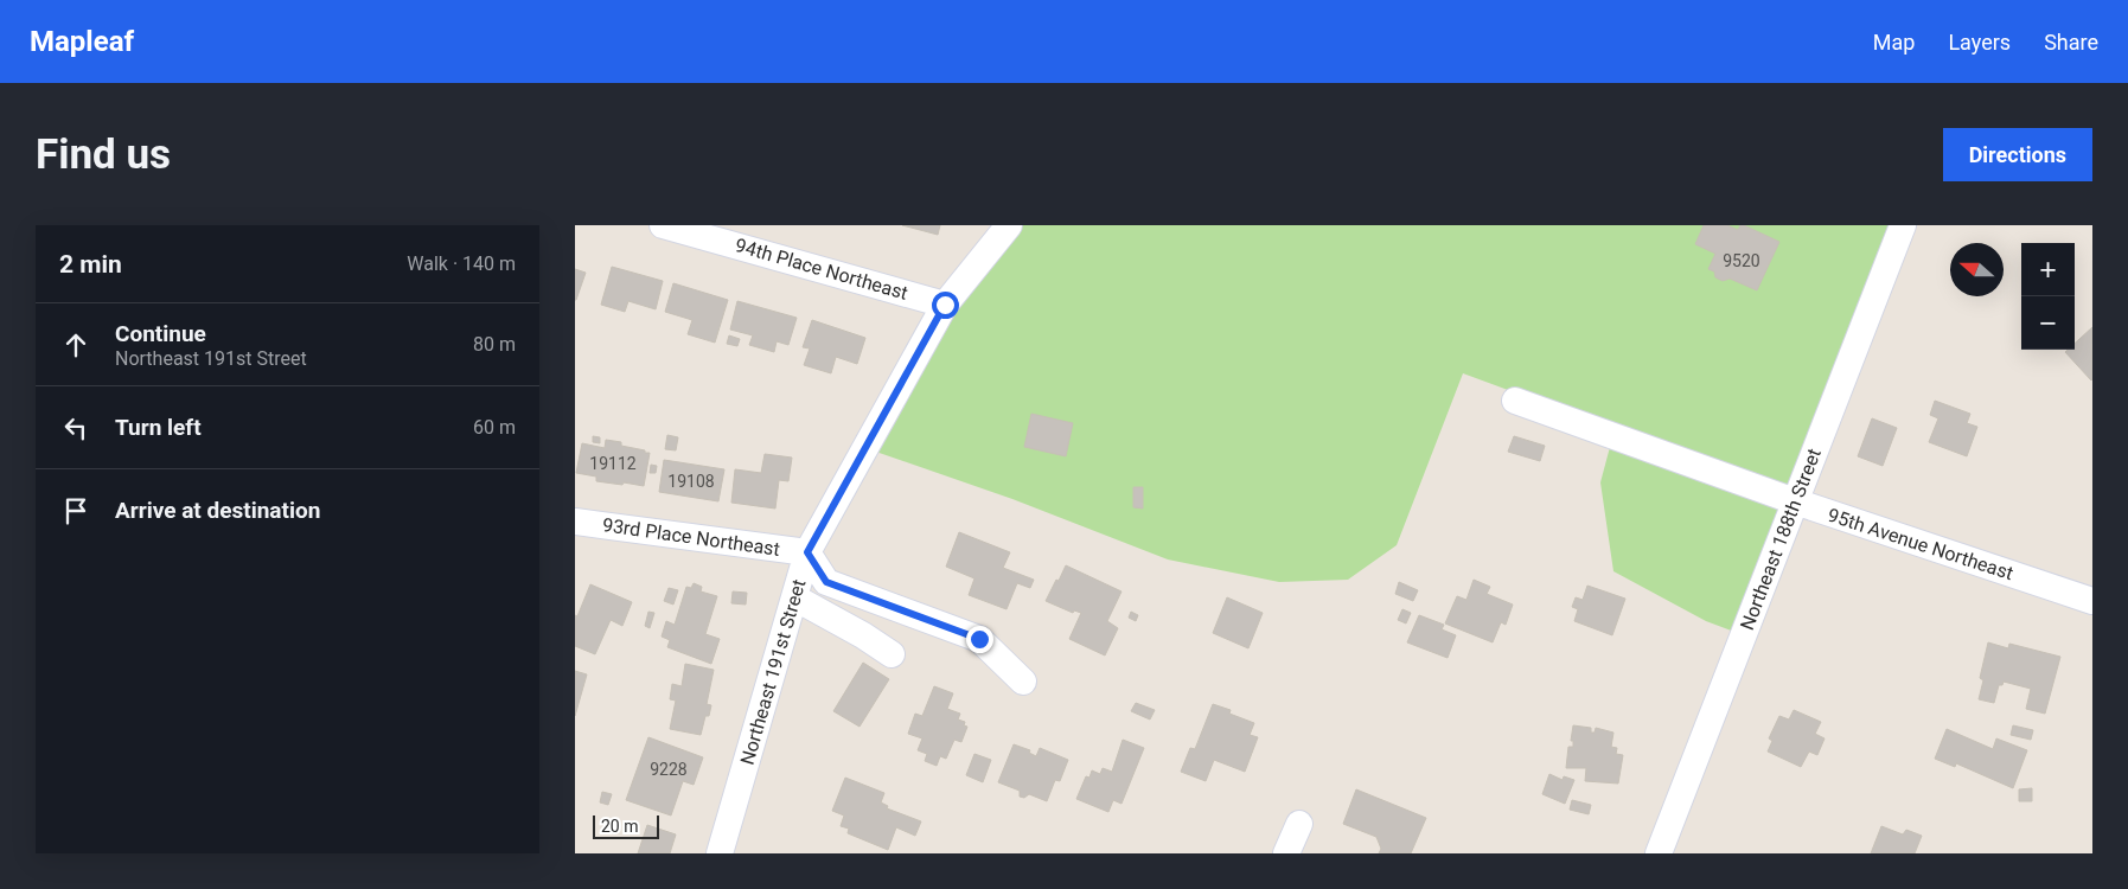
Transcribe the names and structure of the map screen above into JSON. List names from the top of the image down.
{
  "streets": {
    "street": [
      "94th Place Northeast",
      "93rd Place Northeast",
      "Northeast 188th Street",
      "95th Avenue Northeast",
      "Northeast 191st Street"
    ]
  },
  "crossings": [
    ["94th Place Northeast", "Northeast 191st Street"],
    ["93rd Place Northeast", "Northeast 191st Street"],
    ["Northeast 188th Street", "95th Avenue Northeast"]
  ],
  "house_numbers": [
    "9520",
    "19112",
    "19108",
    "9228"
  ],
  "scale_bar": "20 m",
  "north": "left",
  "page": {
    "header": "Mapleaf",
    "nav": ["Map", "Layers", "Share"],
    "buttons": "Directions",
    "title": "Find us",
    "heading": ["2 min", "Walk · 140 m"],
    "map_buttons": ["+", "−"],
    "list": [
      ["Continue", "Northeast 191st Street", "80 m"],
      ["Turn left", "60 m"],
      "Arrive at destination"
    ],
    "scale": "20 m"
  }
}
